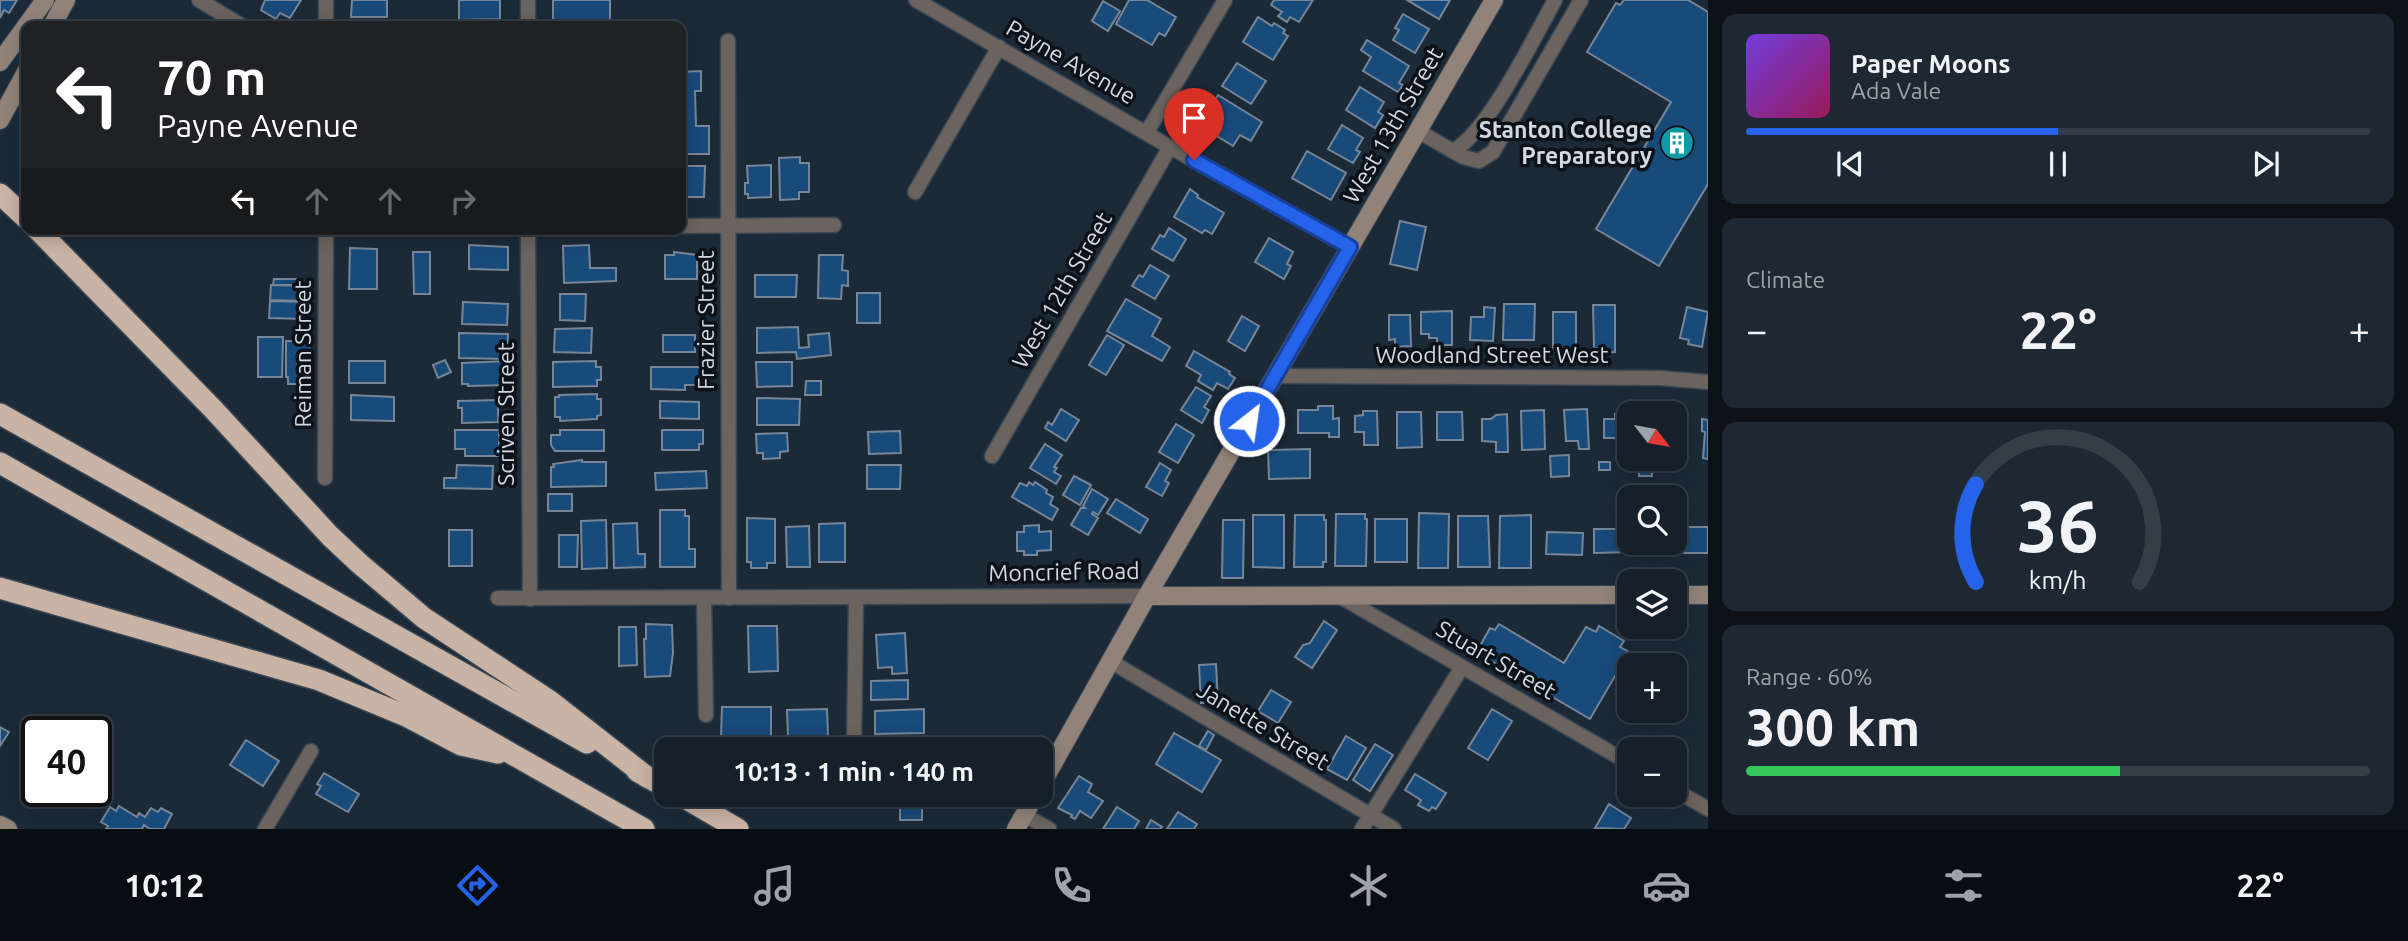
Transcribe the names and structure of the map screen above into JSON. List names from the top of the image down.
{
  "streets": {
    "street": [
      "Payne Avenue",
      "West 13th Street",
      "West 12th Street",
      "Frazier Street",
      "Reiman Street",
      "Woodland Street West",
      "Scriven Street",
      "Moncrief Road",
      "Stuart Street",
      "Janette Street"
    ]
  },
  "crossings": [
    ["Payne Avenue", "West 13th Street"],
    ["Payne Avenue", "West 12th Street"],
    ["West 13th Street", "Woodland Street West"],
    ["West 13th Street", "Moncrief Road"],
    ["West 13th Street", "Janette Street"],
    ["Frazier Street", "Moncrief Road"],
    ["Scriven Street", "Moncrief Road"],
    ["Moncrief Road", "Stuart Street"]
  ],
  "places": {
    "building": ["Stanton College Preparatory"]
  },
  "north": "bottom right",
  "page": {
    "turn": ["70 m", "Payne Avenue"],
    "song": ["Paper Moons", "Ada Vale"],
    "tile": [
      "Climate",
      ["Range · 60%", "300 km"]
    ],
    "heat": ["−", "22°", "+"],
    "map_buttons": ["+", "−"],
    "limit": "40",
    "trip": "10:13 · 1 min · 140 m",
    "tabs": ["10:12", "22°"],
    "gauge": ["36", "km/h"]
  }
}
